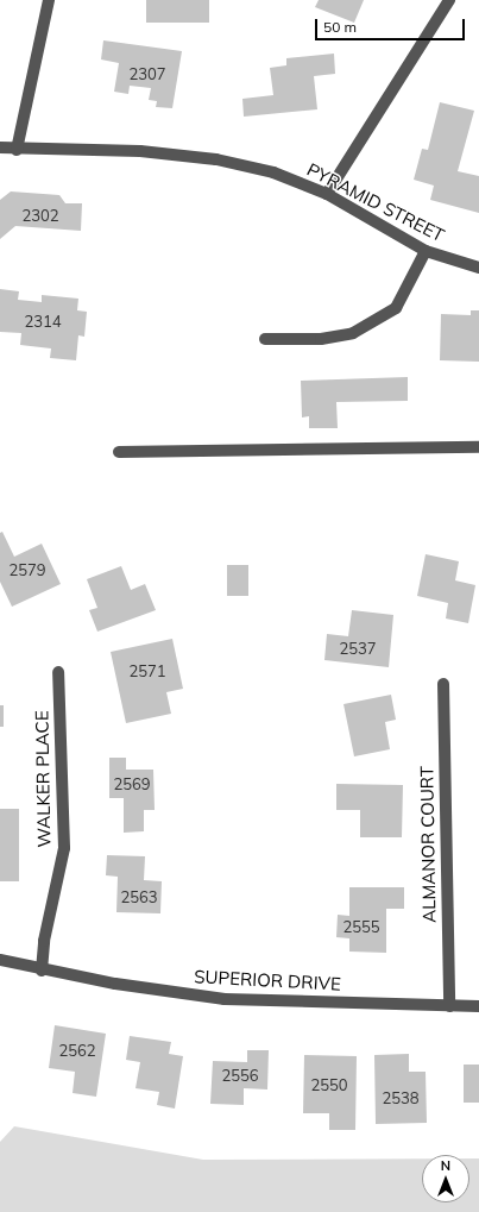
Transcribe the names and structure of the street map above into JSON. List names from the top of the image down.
{
  "streets": {
    "street": [
      "PYRAMID STREET",
      "WALKER PLACE",
      "ALMANOR COURT",
      "SUPERIOR DRIVE"
    ]
  },
  "crossings": [
    ["WALKER PLACE", "SUPERIOR DRIVE"],
    ["ALMANOR COURT", "SUPERIOR DRIVE"]
  ],
  "house_numbers": [
    "2307",
    "2302",
    "2314",
    "2579",
    "2537",
    "2571",
    "2569",
    "2563",
    "2555",
    "2562",
    "2556",
    "2550",
    "2538"
  ],
  "scale_bar": "50 m",
  "north": "top"
}
